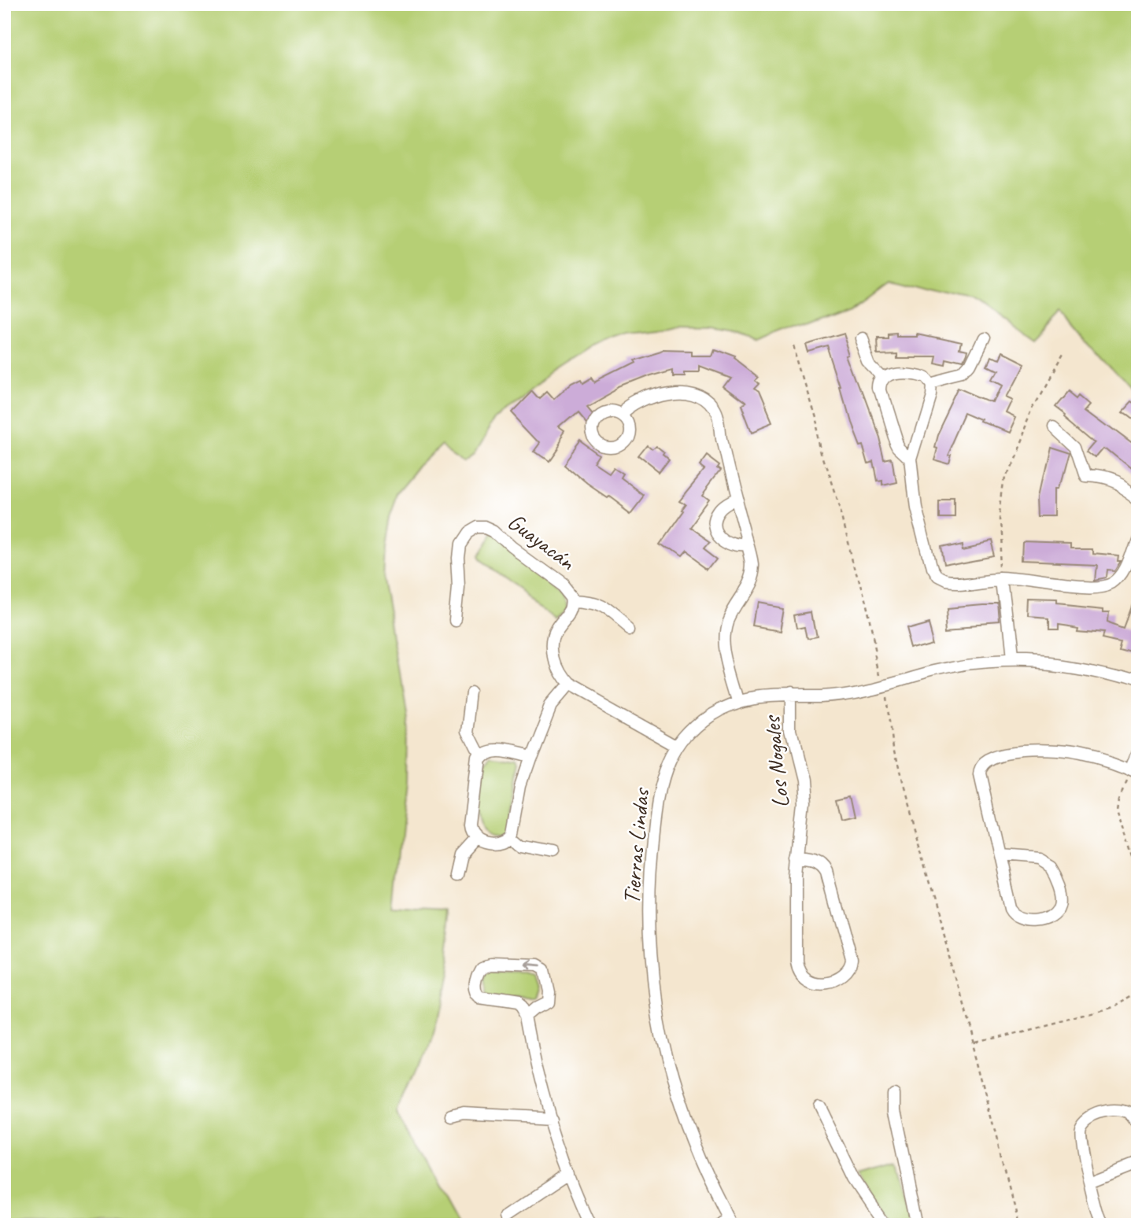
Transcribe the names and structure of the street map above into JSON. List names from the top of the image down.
{
  "streets": {
    "street": ["Guayacán", "Los Nogales", "Tierras Lindas"]
  },
  "crossings": [
    ["Los Nogales", "Tierras Lindas"]
  ]
}
